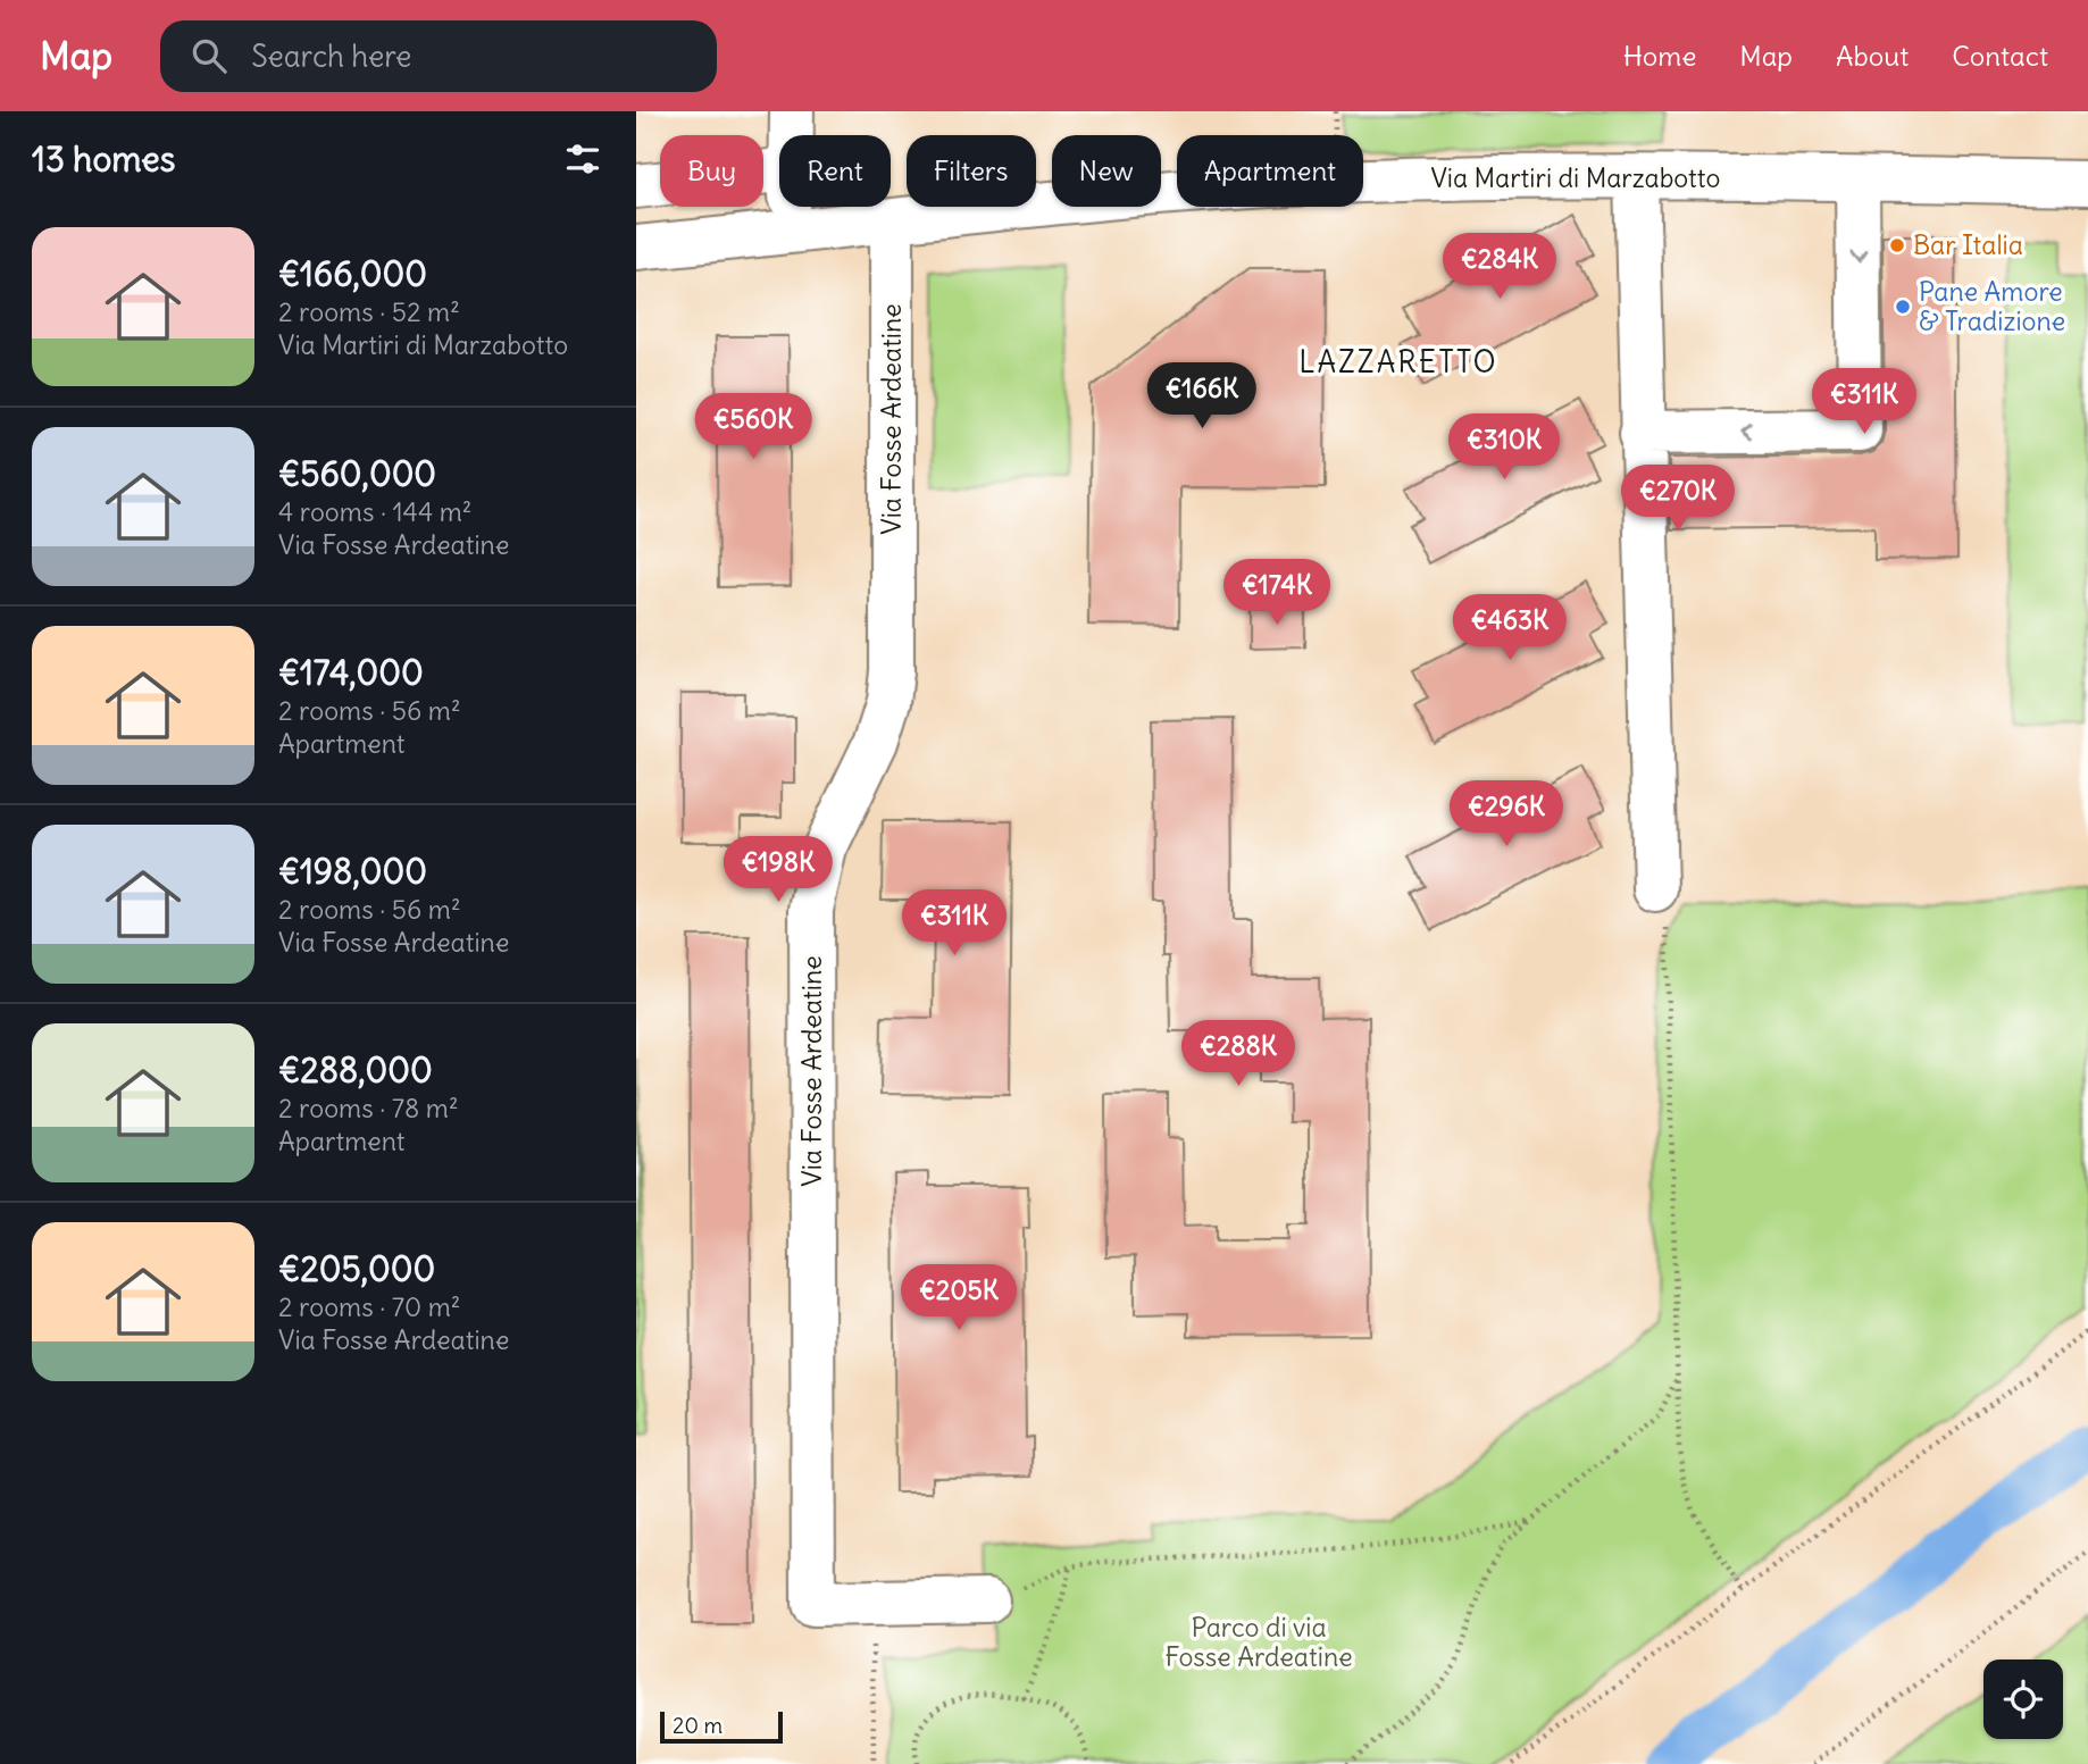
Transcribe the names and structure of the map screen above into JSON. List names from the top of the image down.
{
  "streets": {
    "street": ["Via Martiri di Marzabotto", "Via Fosse Ardeatine"]
  },
  "crossings": [
    ["Via Martiri di Marzabotto", "Via Fosse Ardeatine"]
  ],
  "districts": ["LAZZARETTO"],
  "parks": ["Parco di via Fosse Ardeatine"],
  "places": ["Bar Italia", "Pane Amore & Tradizione"],
  "scale_bar": "20 m",
  "page": {
    "header": "Map",
    "search": "Search here",
    "nav": [
      "Home",
      "Map",
      "About",
      "Contact"
    ],
    "heading": "13 homes",
    "chip": [
      "Buy",
      "Rent",
      "Filters",
      "New",
      "Apartment"
    ],
    "list": [
      {
        "name": "€166,000",
        "note": "2 rooms · 52 m² · Via Martiri di Marzabotto"
      },
      {
        "name": "€560,000",
        "note": "4 rooms · 144 m² · Via Fosse Ardeatine"
      },
      {
        "name": "€174,000",
        "note": "2 rooms · 56 m² · Apartment"
      },
      {
        "name": "€198,000",
        "note": "2 rooms · 56 m² · Via Fosse Ardeatine"
      },
      {
        "name": "€288,000",
        "note": "2 rooms · 78 m² · Apartment"
      },
      {
        "name": "€205,000",
        "note": "2 rooms · 70 m² · Via Fosse Ardeatine"
      }
    ],
    "price": [
      "€284K",
      "€166K",
      "€311K",
      "€560K",
      "€310K",
      "€270K",
      "€174K",
      "€463K",
      "€296K",
      "€198K",
      "€311K",
      "€288K",
      "€205K"
    ],
    "scale": "20 m"
  }
}
